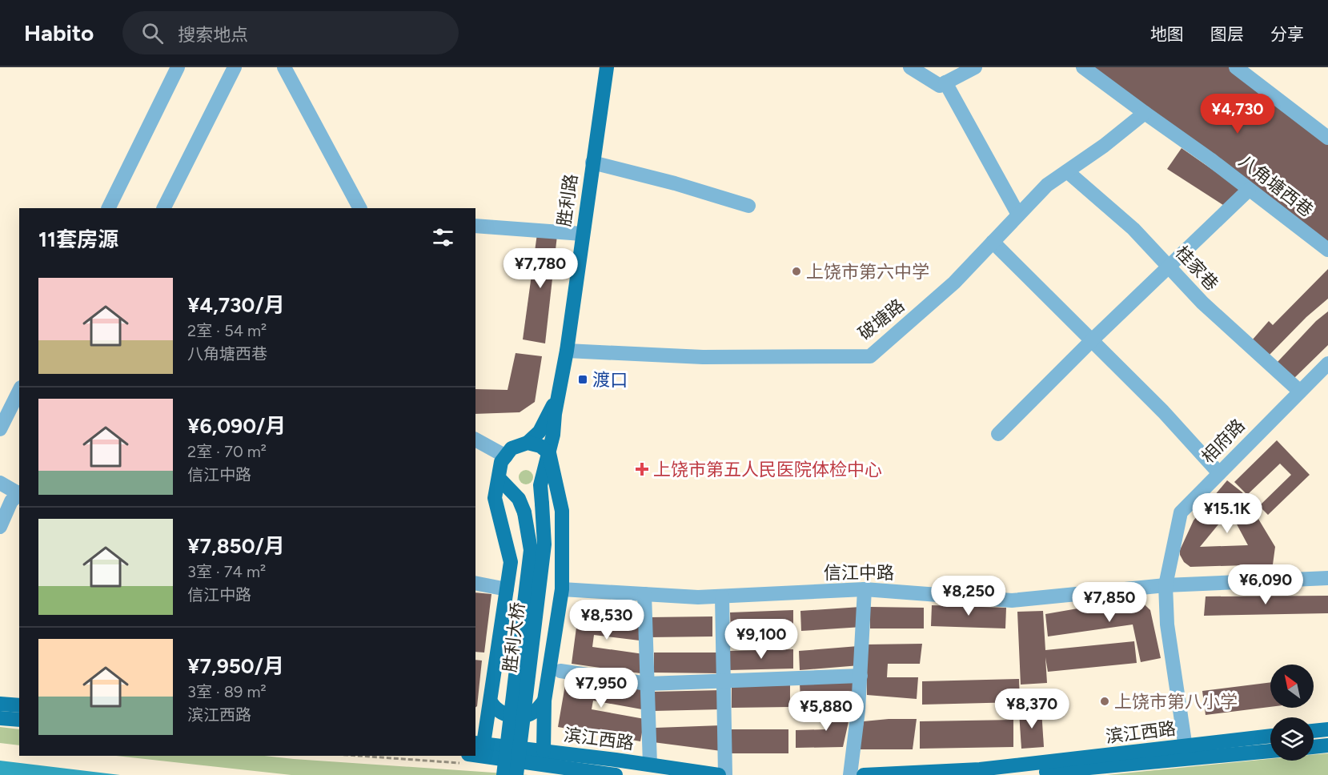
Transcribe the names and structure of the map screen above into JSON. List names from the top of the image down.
{
  "streets": {
    "main road": ["胜利路", "胜利大桥", "滨江西路"],
    "street": [
      "八角塘西巷",
      "桂家巷",
      "破塘路",
      "相府路",
      "信江中路"
    ]
  },
  "crossings": [
    ["八角塘西巷", "破塘路"],
    ["胜利路", "破塘路"],
    ["桂家巷", "破塘路"],
    ["桂家巷", "相府路"],
    ["相府路", "信江中路"],
    ["相府路", "滨江西路"]
  ],
  "places": {
    "other": ["上饶市第六中学", "上饶市第八小学"],
    "transit": ["渡口"],
    "health": ["上饶市第五人民医院体检中心"]
  },
  "north": "top left",
  "page": {
    "header": "Habito",
    "search": "搜索地点",
    "nav": ["地图", "图层", "分享"],
    "price": [
      "¥4,730",
      "¥7,780",
      "¥15.1K",
      "¥6,090",
      "¥8,250",
      "¥7,850",
      "¥8,530",
      "¥9,100",
      "¥7,950",
      "¥8,370",
      "¥5,880"
    ],
    "heading": "11套房源",
    "list": [
      {
        "name": "¥4,730/月",
        "note": "2室 · 54 m² · 八角塘西巷"
      },
      {
        "name": "¥6,090/月",
        "note": "2室 · 70 m² · 信江中路"
      },
      {
        "name": "¥7,850/月",
        "note": "3室 · 74 m² · 信江中路"
      },
      {
        "name": "¥7,950/月",
        "note": "3室 · 89 m² · 滨江西路"
      }
    ]
  }
}
